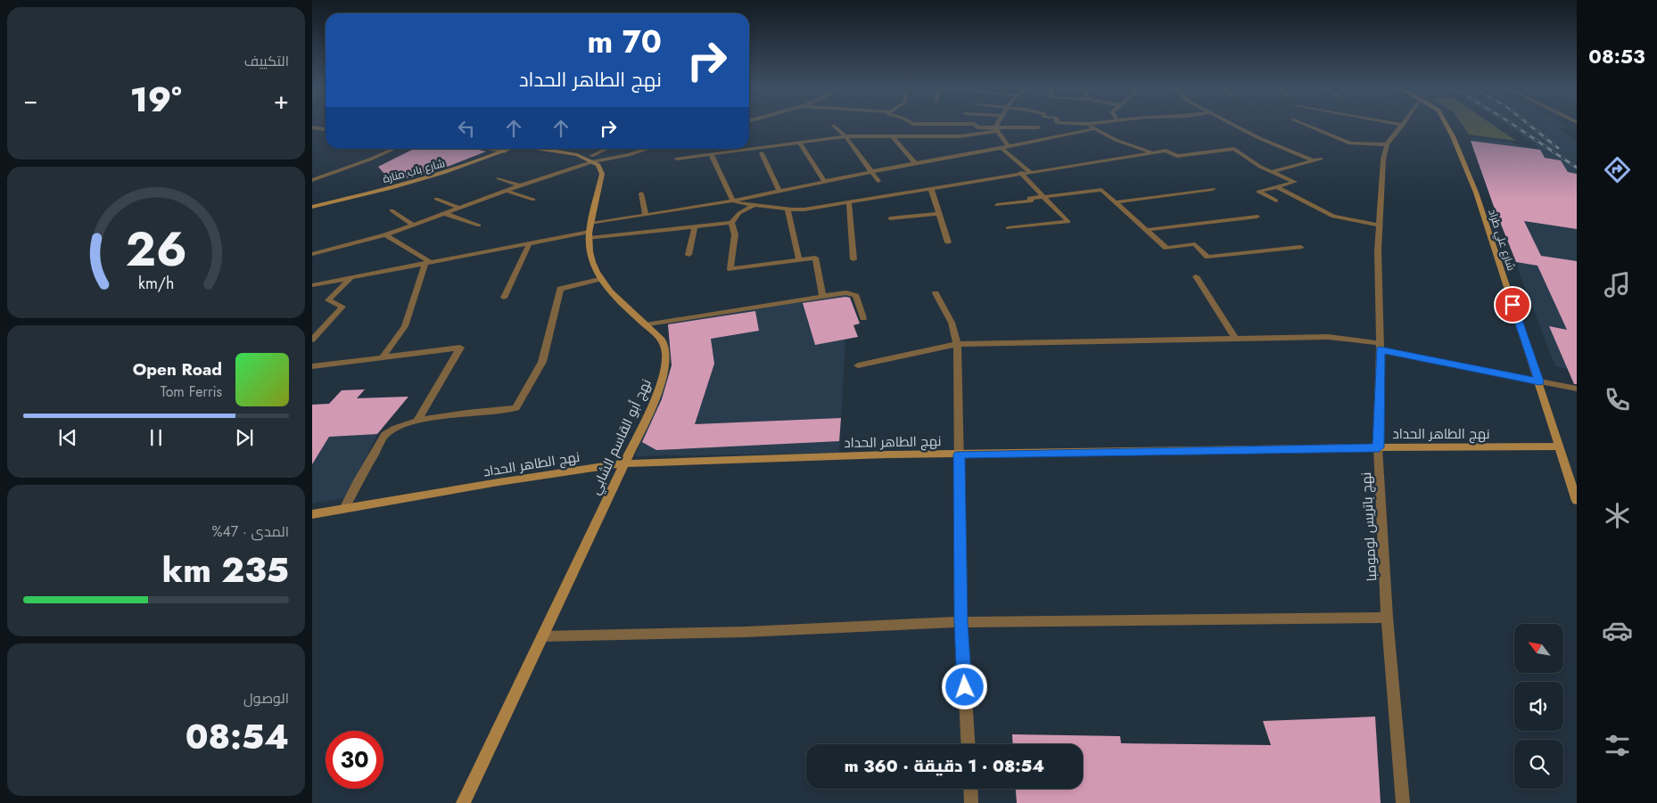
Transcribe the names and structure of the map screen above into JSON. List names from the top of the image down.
{
  "streets": {
    "street": [
      "شارع باب منارة",
      "شارع علي طراد",
      "نهج الطاهر الحداد",
      "نهج أبو القاسم الشابي",
      "نهج باتريس لومومبا"
    ]
  },
  "crossings": [
    ["شارع علي طراد", "نهج الطاهر الحداد"],
    ["نهج الطاهر الحداد", "نهج أبو القاسم الشابي"],
    ["نهج الطاهر الحداد", "نهج باتريس لومومبا"]
  ],
  "north": "top left",
  "page": {
    "tabs": "08:53",
    "tile": [
      "التكييف",
      ["المدى · 47%", "235 km"],
      ["الوصول", "08:54"]
    ],
    "turn": ["70 m", "نهج الطاهر الحداد"],
    "heat": ["−", "19°", "+"],
    "song": ["Open Road", "Tom Ferris"],
    "limit": "30",
    "trip": "08:54 · 1 دقيقة · 360 m",
    "gauge": ["26", "km/h"]
  }
}
